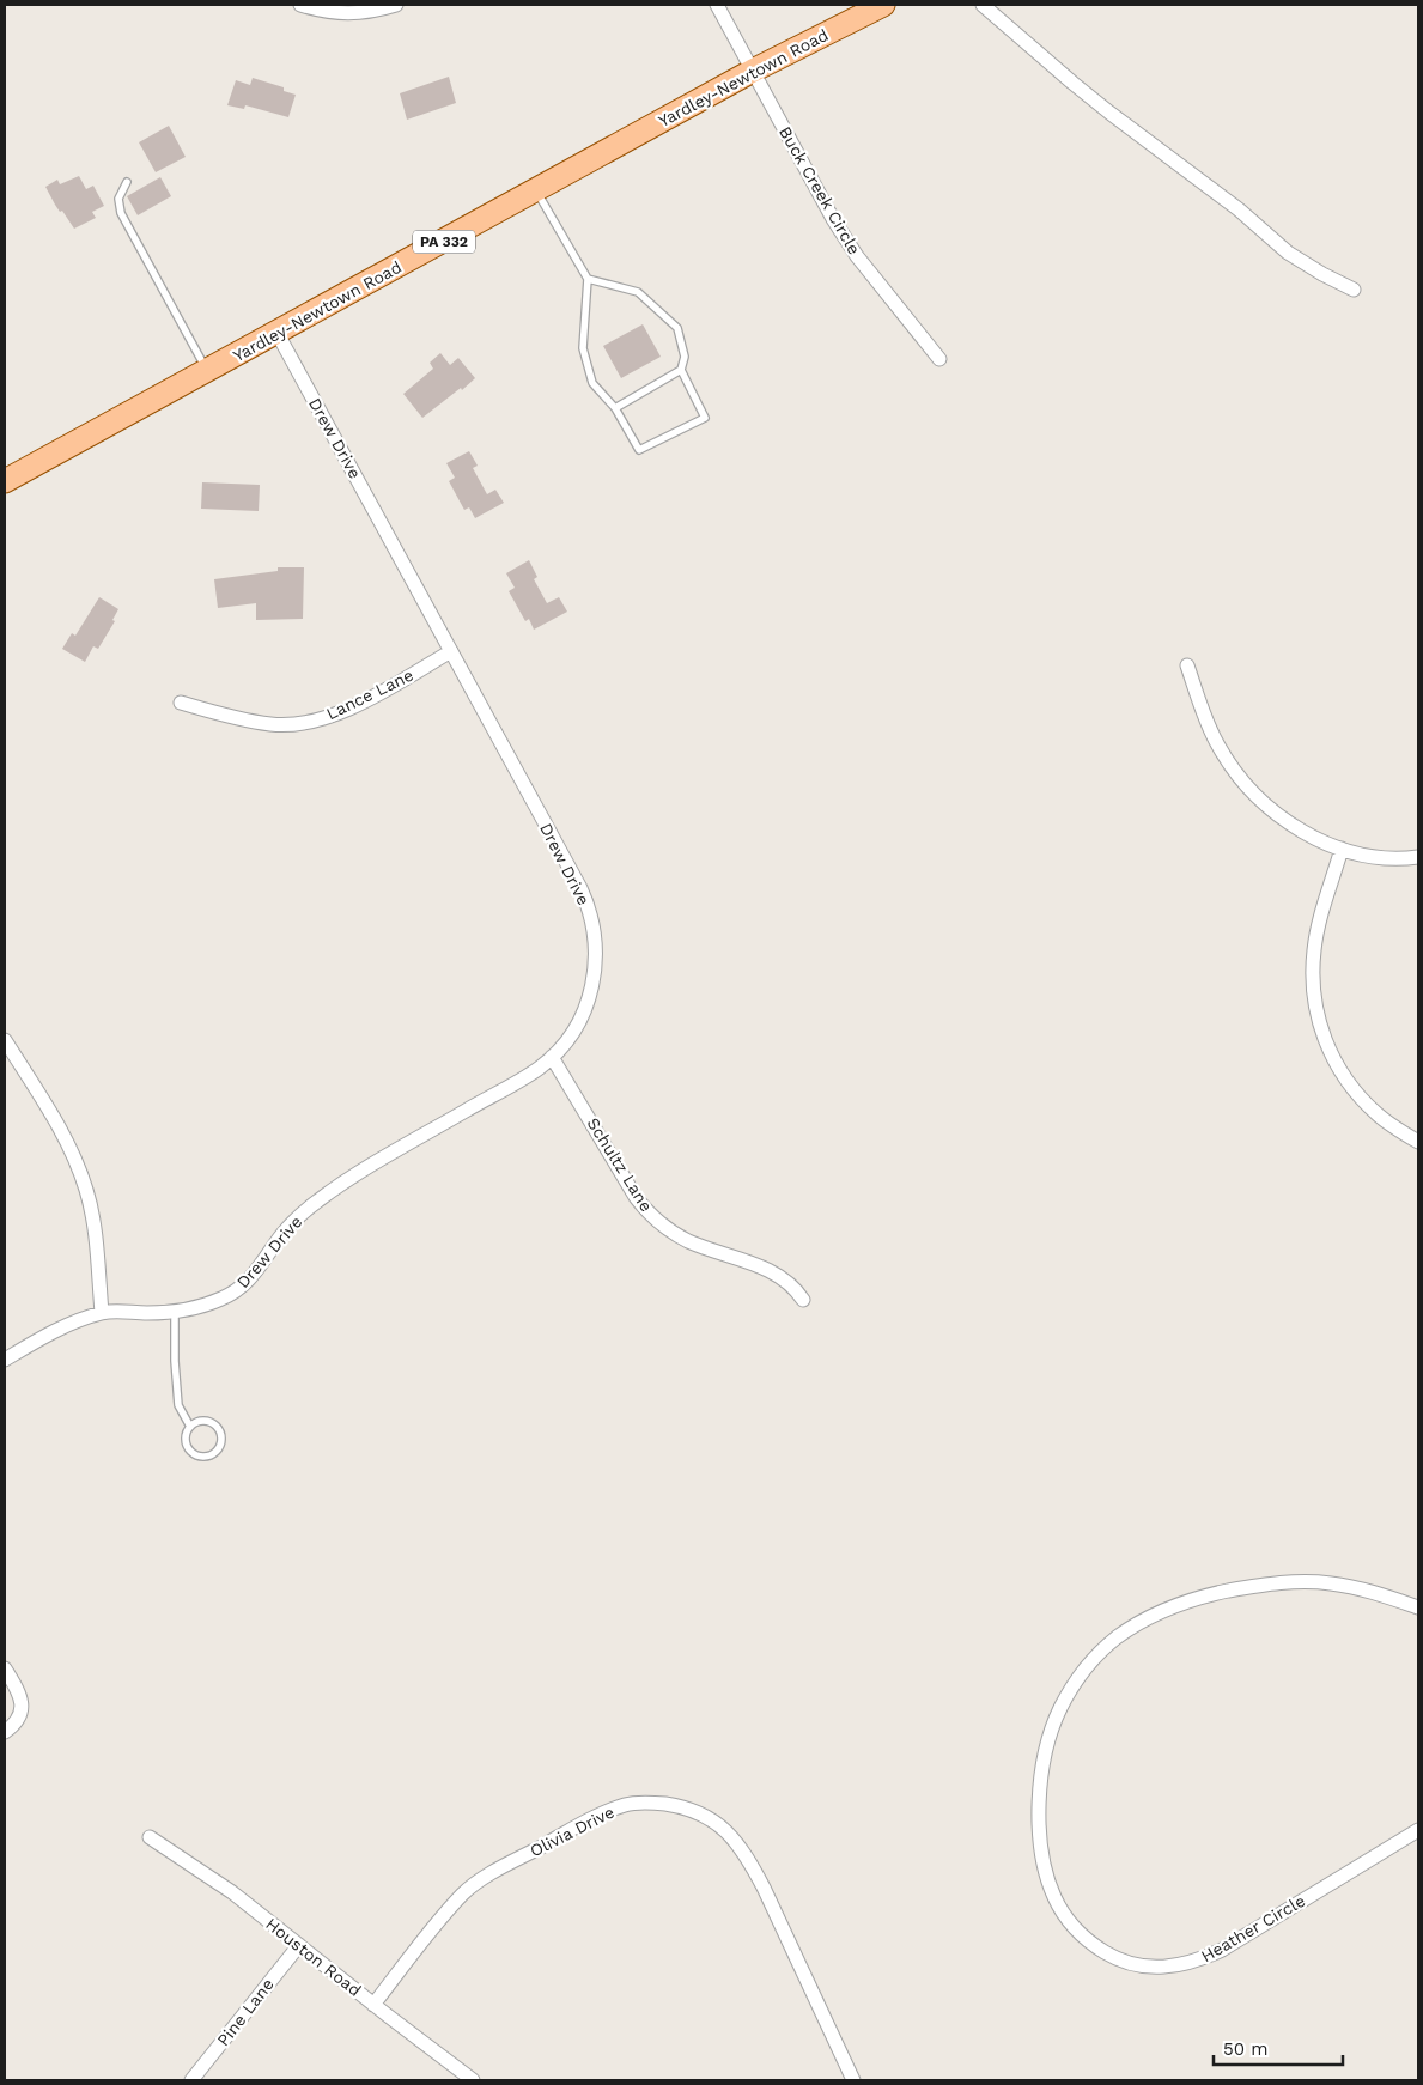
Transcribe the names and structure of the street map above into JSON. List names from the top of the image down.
{
  "streets": {
    "main road": ["Yardley-Newtown Road", "PA 332"],
    "street": [
      "Buck Creek Circle",
      "Drew Drive",
      "Lance Lane",
      "Schultz Lane",
      "Olivia Drive",
      "Heather Circle",
      "Houston Road",
      "Pine Lane"
    ]
  },
  "crossings": [
    ["Yardley-Newtown Road", "Buck Creek Circle"],
    ["Yardley-Newtown Road", "Drew Drive"],
    ["Drew Drive", "Lance Lane"],
    ["Drew Drive", "Schultz Lane"],
    ["Olivia Drive", "Houston Road"],
    ["Houston Road", "Pine Lane"]
  ],
  "scale_bar": "50 m"
}
